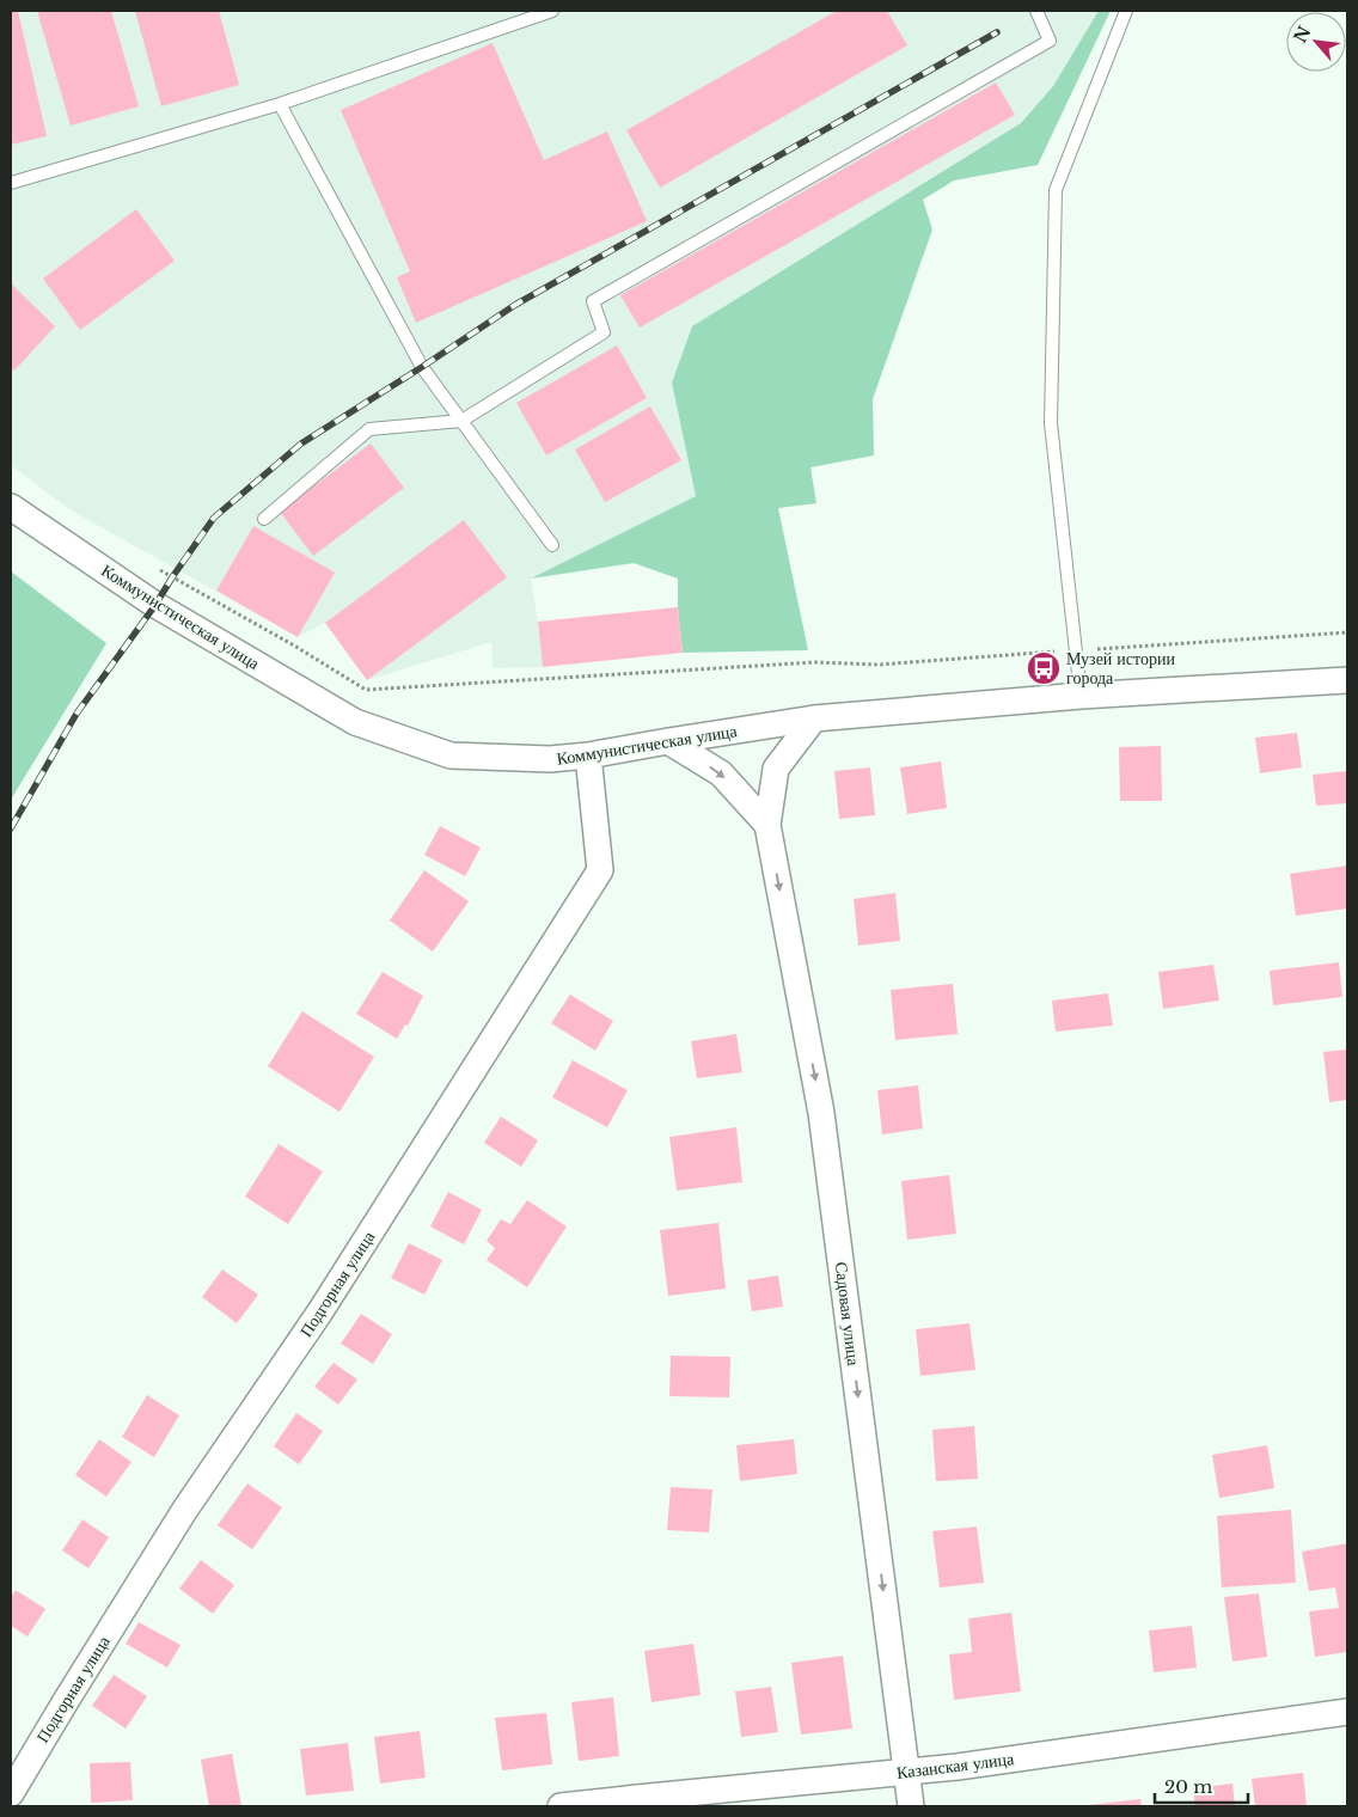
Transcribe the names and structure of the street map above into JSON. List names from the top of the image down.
{
  "streets": {
    "street": [
      "Коммунистическая улица",
      "Подгорная улица",
      "Садовая улица",
      "Казанская улица"
    ]
  },
  "crossings": [
    ["Коммунистическая улица", "Подгорная улица"],
    ["Коммунистическая улица", "Садовая улица"],
    ["Садовая улица", "Казанская улица"]
  ],
  "one_way": ["Садовая улица"],
  "places": {
    "bus stop": ["Музей истории города"]
  },
  "scale_bar": "20 m",
  "north": "top left"
}
